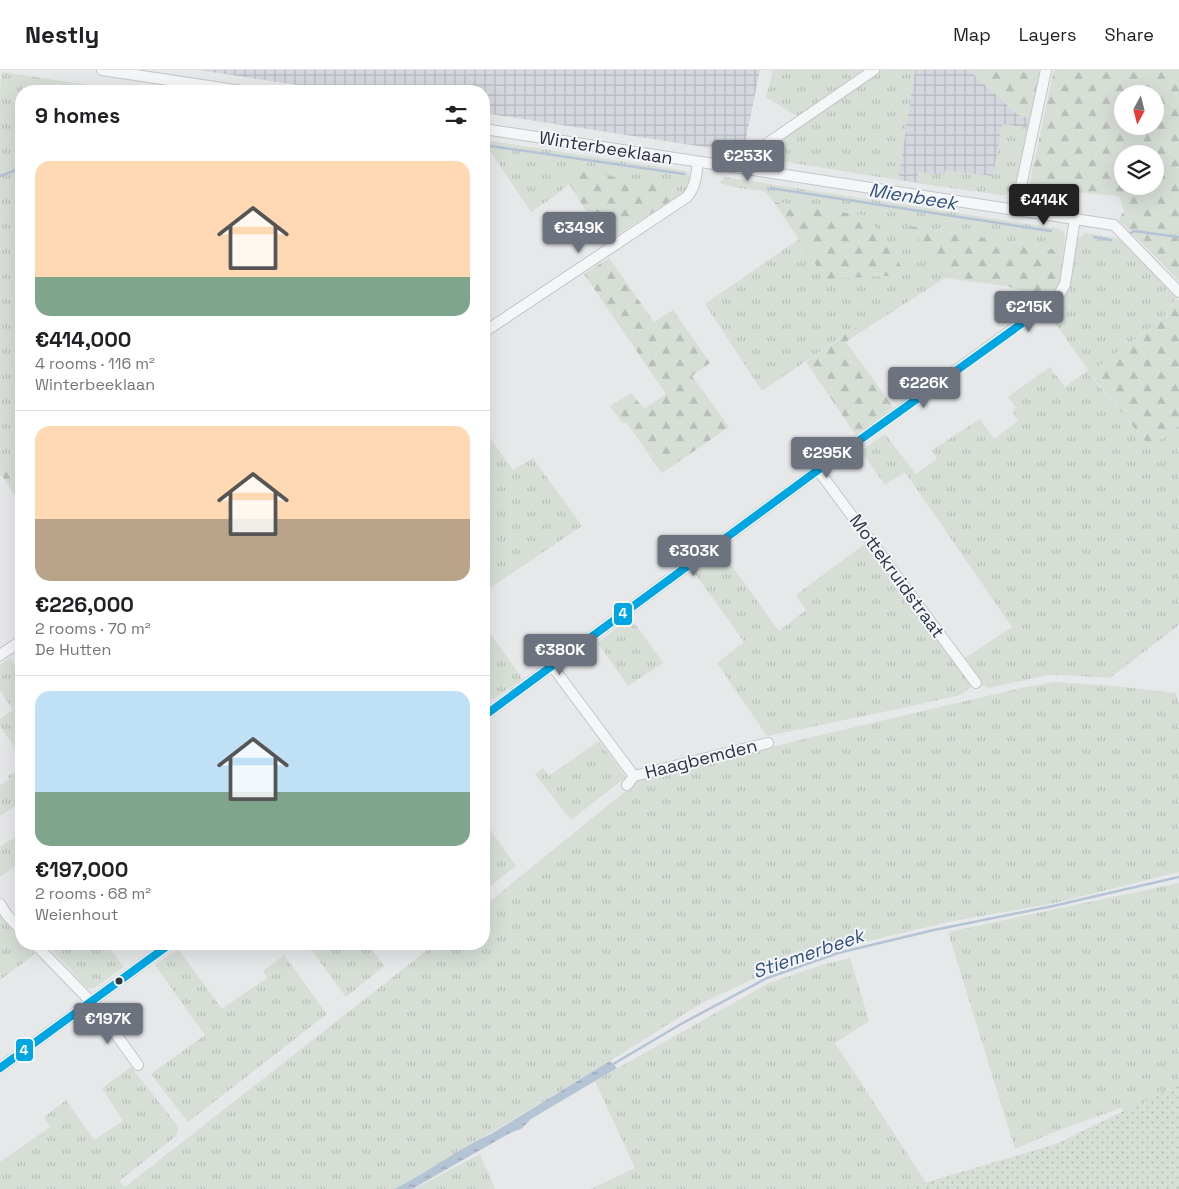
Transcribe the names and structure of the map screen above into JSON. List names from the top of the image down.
{
  "streets": {
    "street": ["Winterbeeklaan", "Mottekruidstraat", "Haagbemden"]
  },
  "water": ["Mienbeek", "Stiemerbeek"],
  "lines": ["transit line 4"],
  "north": "bottom",
  "page": {
    "header": "Nestly",
    "nav": ["Map", "Layers", "Share"],
    "heading": "9 homes",
    "price": [
      "€253K",
      "€414K",
      "€349K",
      "€215K",
      "€226K",
      "€295K",
      "€303K",
      "€380K",
      "€197K"
    ],
    "list": [
      {
        "name": "€414,000",
        "note": "4 rooms · 116 m² · Winterbeeklaan"
      },
      {
        "name": "€226,000",
        "note": "2 rooms · 70 m² · De Hutten"
      },
      {
        "name": "€197,000",
        "note": "2 rooms · 68 m² · Weienhout"
      }
    ]
  }
}
